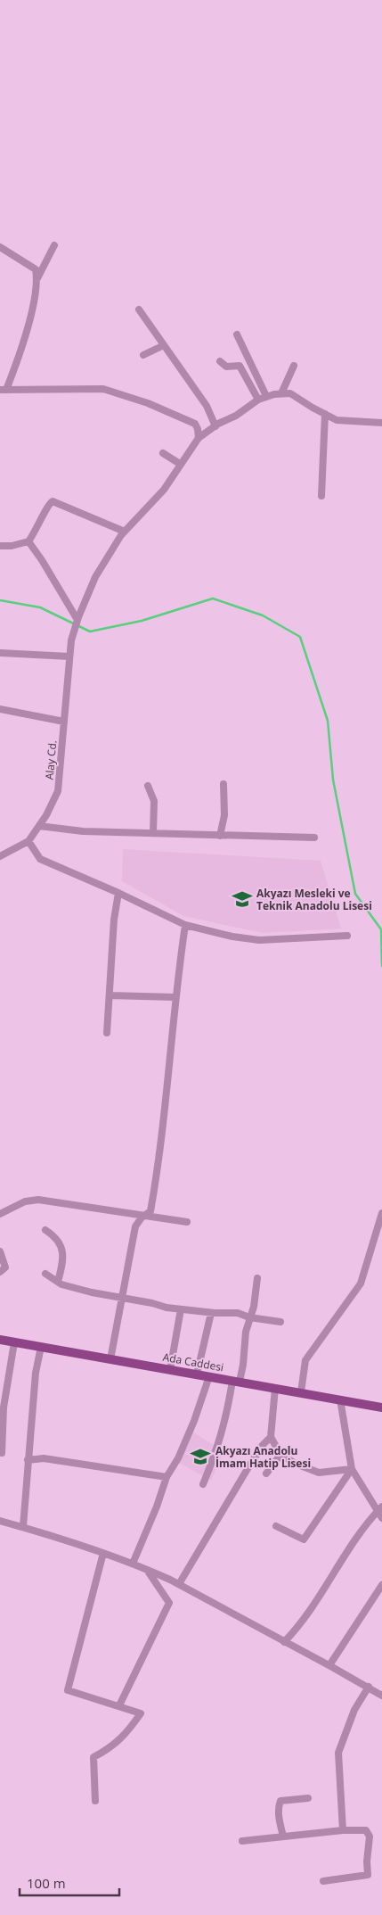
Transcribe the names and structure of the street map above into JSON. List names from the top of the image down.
{
  "streets": {
    "main road": ["Ada Caddesi"],
    "street": ["Alay Cd."]
  },
  "places": {
    "school or university": ["Akyazı Mesleki ve Teknik Anadolu Lisesi", "Akyazı Anadolu İmam Hatip Lisesi"]
  },
  "scale_bar": "100 m"
}
